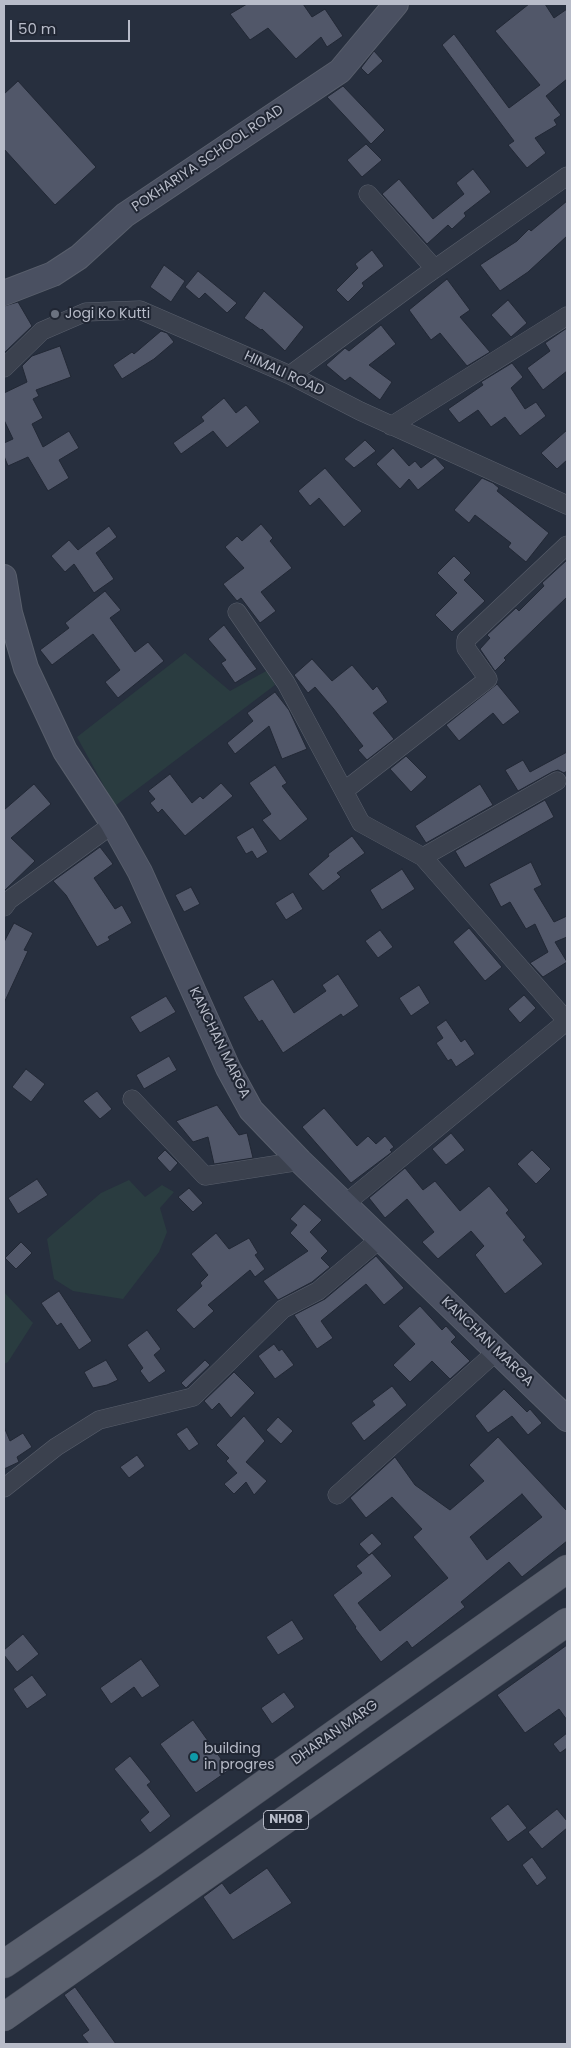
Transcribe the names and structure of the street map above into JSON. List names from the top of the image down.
{
  "streets": {
    "main road": [
      "POKHARIYA SCHOOL ROAD",
      "KANCHAN MARGA",
      "DHARAN MARG",
      "NH08"
    ],
    "street": ["HIMALI ROAD"]
  },
  "places": ["Jogi Ko Kutti", "building in progres"],
  "scale_bar": "50 m"
}
